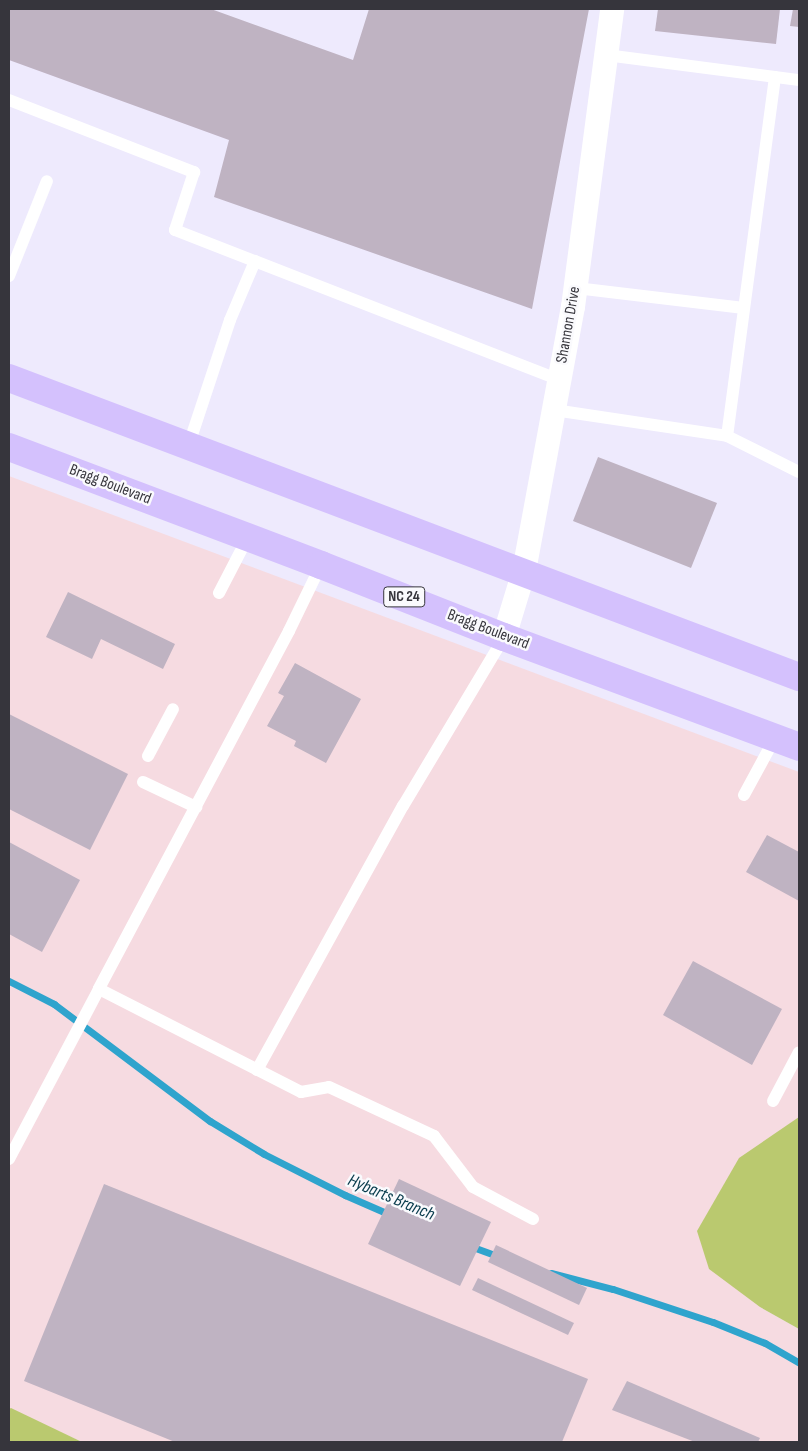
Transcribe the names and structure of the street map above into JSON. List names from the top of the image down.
{
  "streets": {
    "main road": ["Bragg Boulevard", "NC 24"],
    "street": ["Shannon Drive"]
  },
  "crossings": [
    ["Shannon Drive", "Bragg Boulevard"]
  ],
  "water": ["Hybarts Branch"]
}
